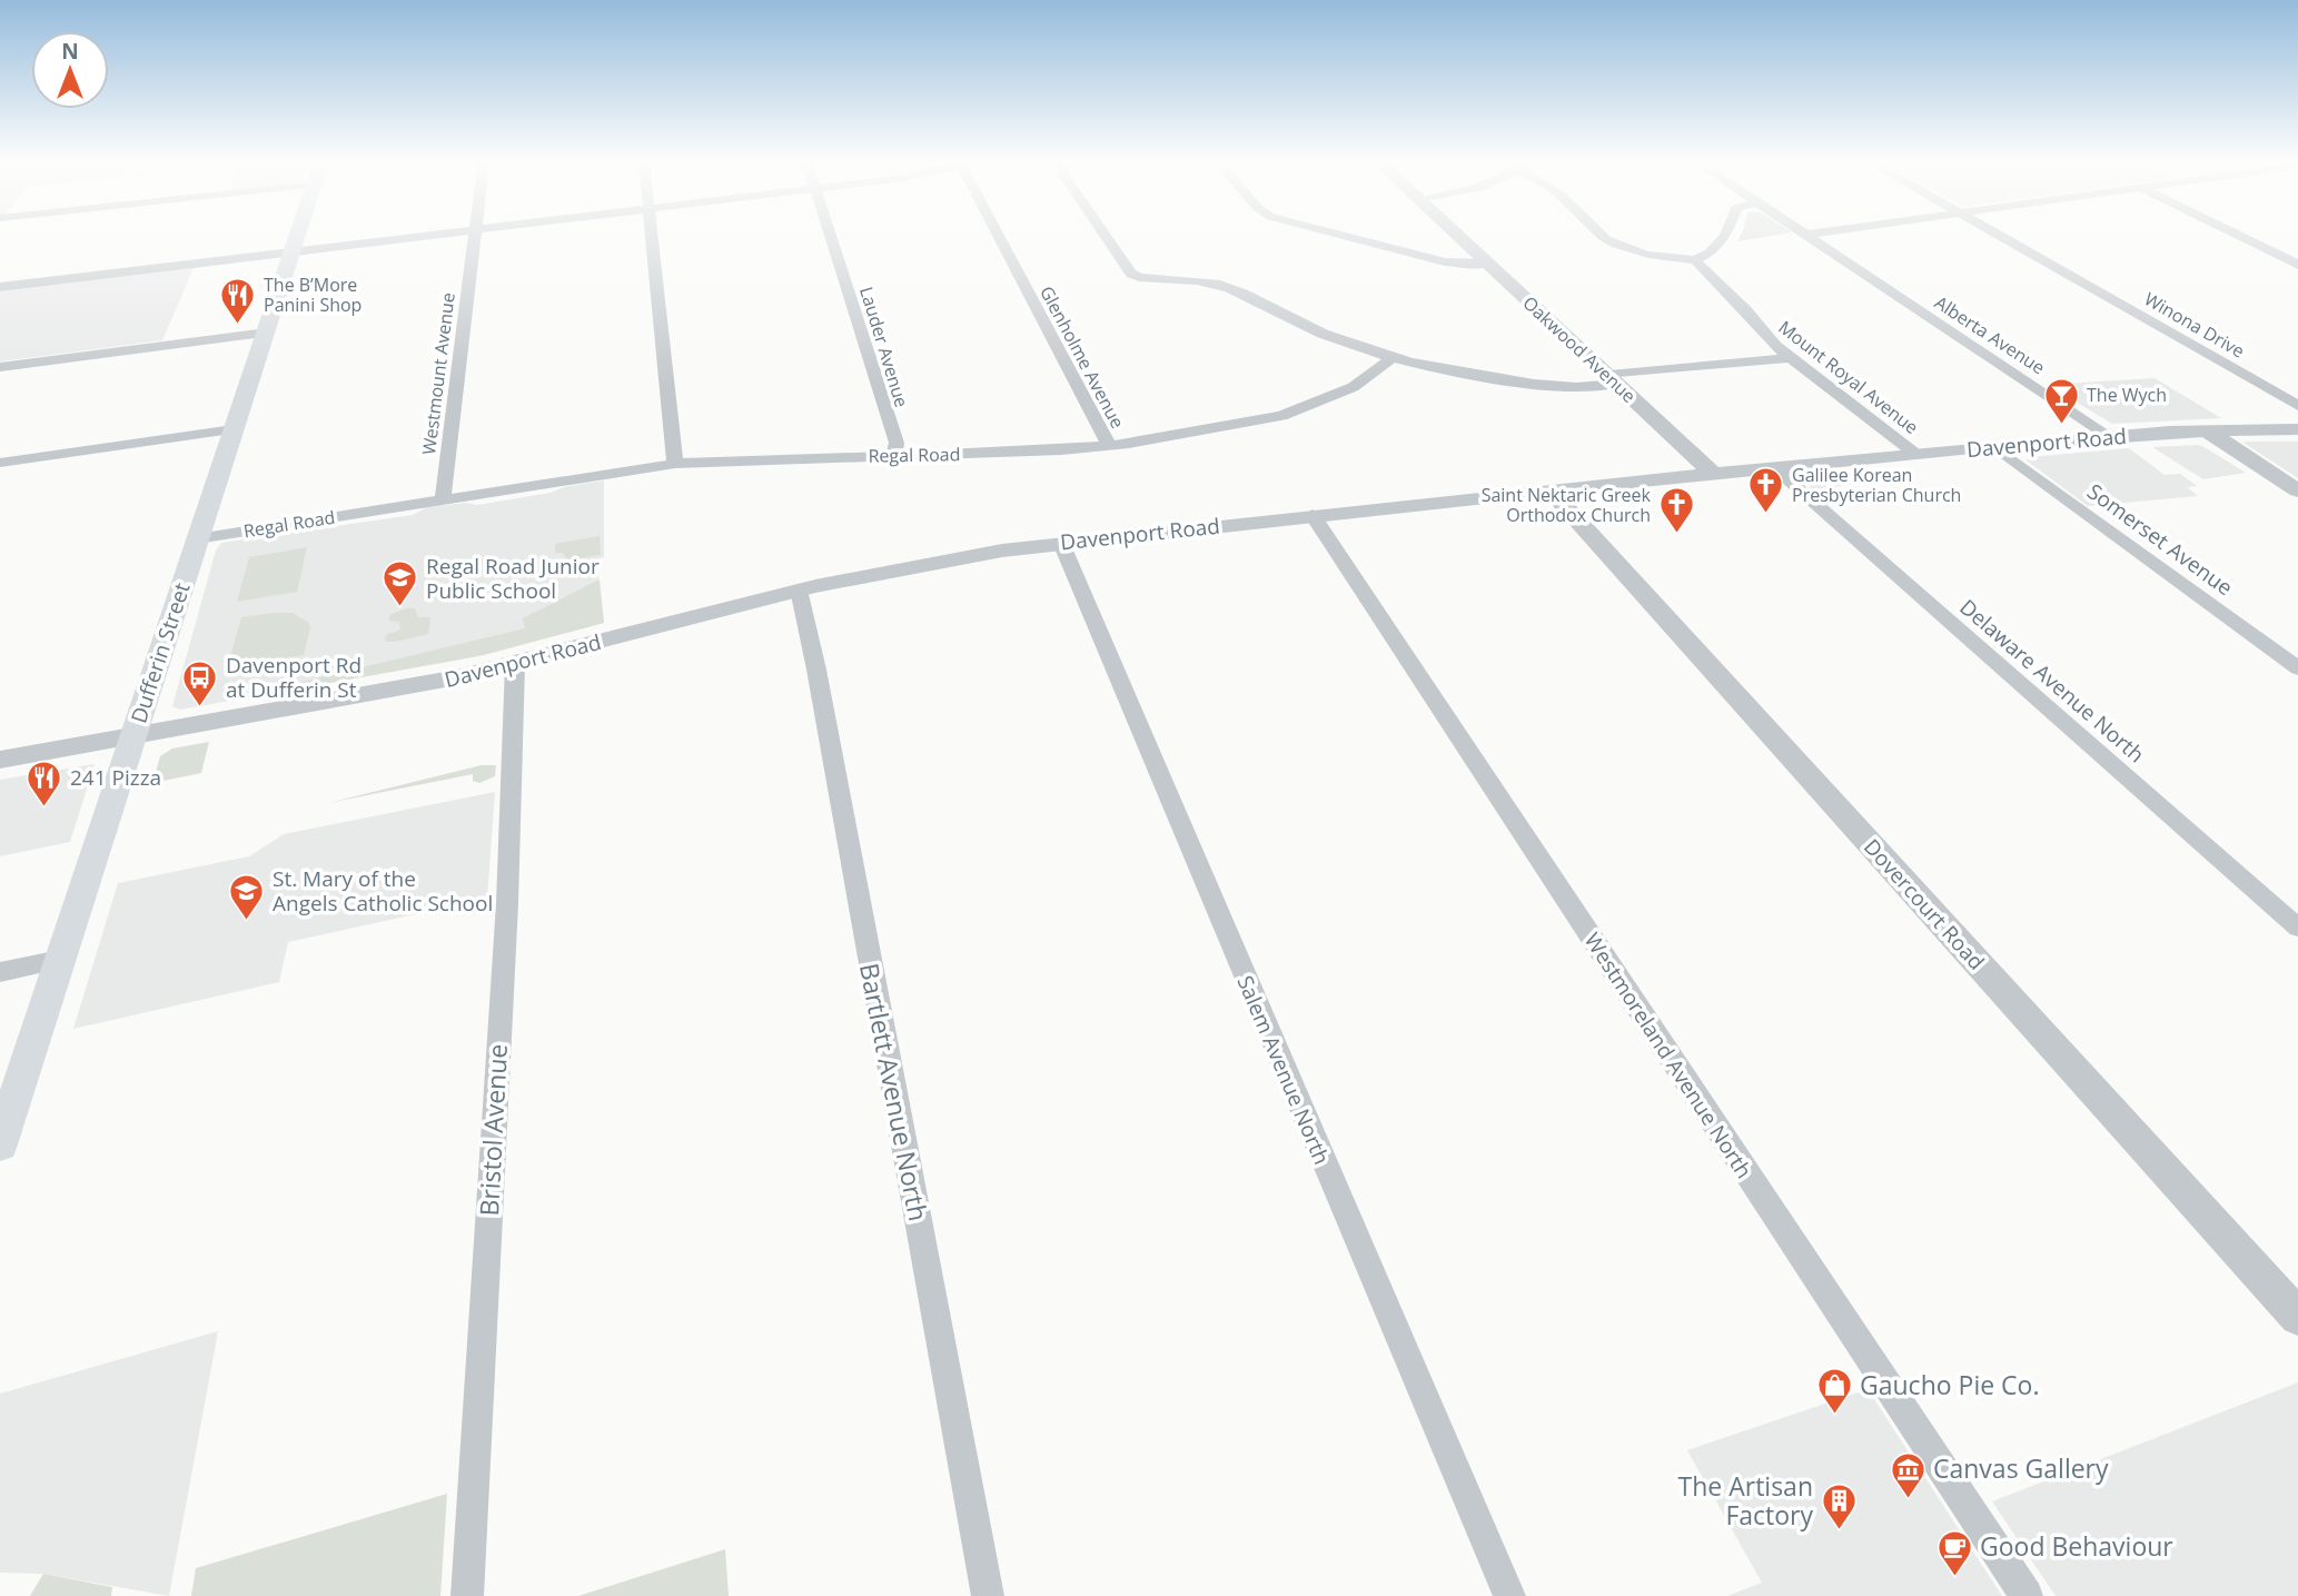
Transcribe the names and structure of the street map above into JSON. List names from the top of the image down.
{
  "streets": {
    "main road": ["Dufferin Street"],
    "street": [
      "Winona Drive",
      "Alberta Avenue",
      "Lauder Avenue",
      "Oakwood Avenue",
      "Glenholme Avenue",
      "Westmount Avenue",
      "Mount Royal Avenue",
      "Davenport Road",
      "Regal Road",
      "Somerset Avenue",
      "Delaware Avenue North",
      "Dovercourt Road",
      "Westmoreland Avenue North",
      "Salem Avenue North",
      "Bartlett Avenue North",
      "Bristol Avenue"
    ]
  },
  "crossings": [
    ["Alberta Avenue", "Davenport Road"],
    ["Lauder Avenue", "Regal Road"],
    ["Oakwood Avenue", "Davenport Road"],
    ["Glenholme Avenue", "Regal Road"],
    ["Westmount Avenue", "Regal Road"],
    ["Mount Royal Avenue", "Davenport Road"],
    ["Davenport Road", "Somerset Avenue"],
    ["Davenport Road", "Dufferin Street"],
    ["Davenport Road", "Delaware Avenue North"],
    ["Davenport Road", "Dovercourt Road"],
    ["Davenport Road", "Westmoreland Avenue North"],
    ["Davenport Road", "Salem Avenue North"],
    ["Davenport Road", "Bartlett Avenue North"],
    ["Davenport Road", "Bristol Avenue"],
    ["Regal Road", "Dufferin Street"]
  ],
  "places": {
    "restaurant": ["The B’More Panini Shop", "241 Pizza"],
    "bar": ["The Wych"],
    "church": ["Galilee Korean Presbyterian Church", "Saint Nektaric Greek Orthodox Church"],
    "school or university": ["Regal Road Junior Public School", "St. Mary of the Angels Catholic School"],
    "bus stop": ["Davenport Rd at Dufferin St"],
    "shop": ["Gaucho Pie Co."],
    "museum": ["Canvas Gallery"],
    "building": ["The Artisan Factory"],
    "cafe": ["Good Behaviour"]
  },
  "north": "top"
}
